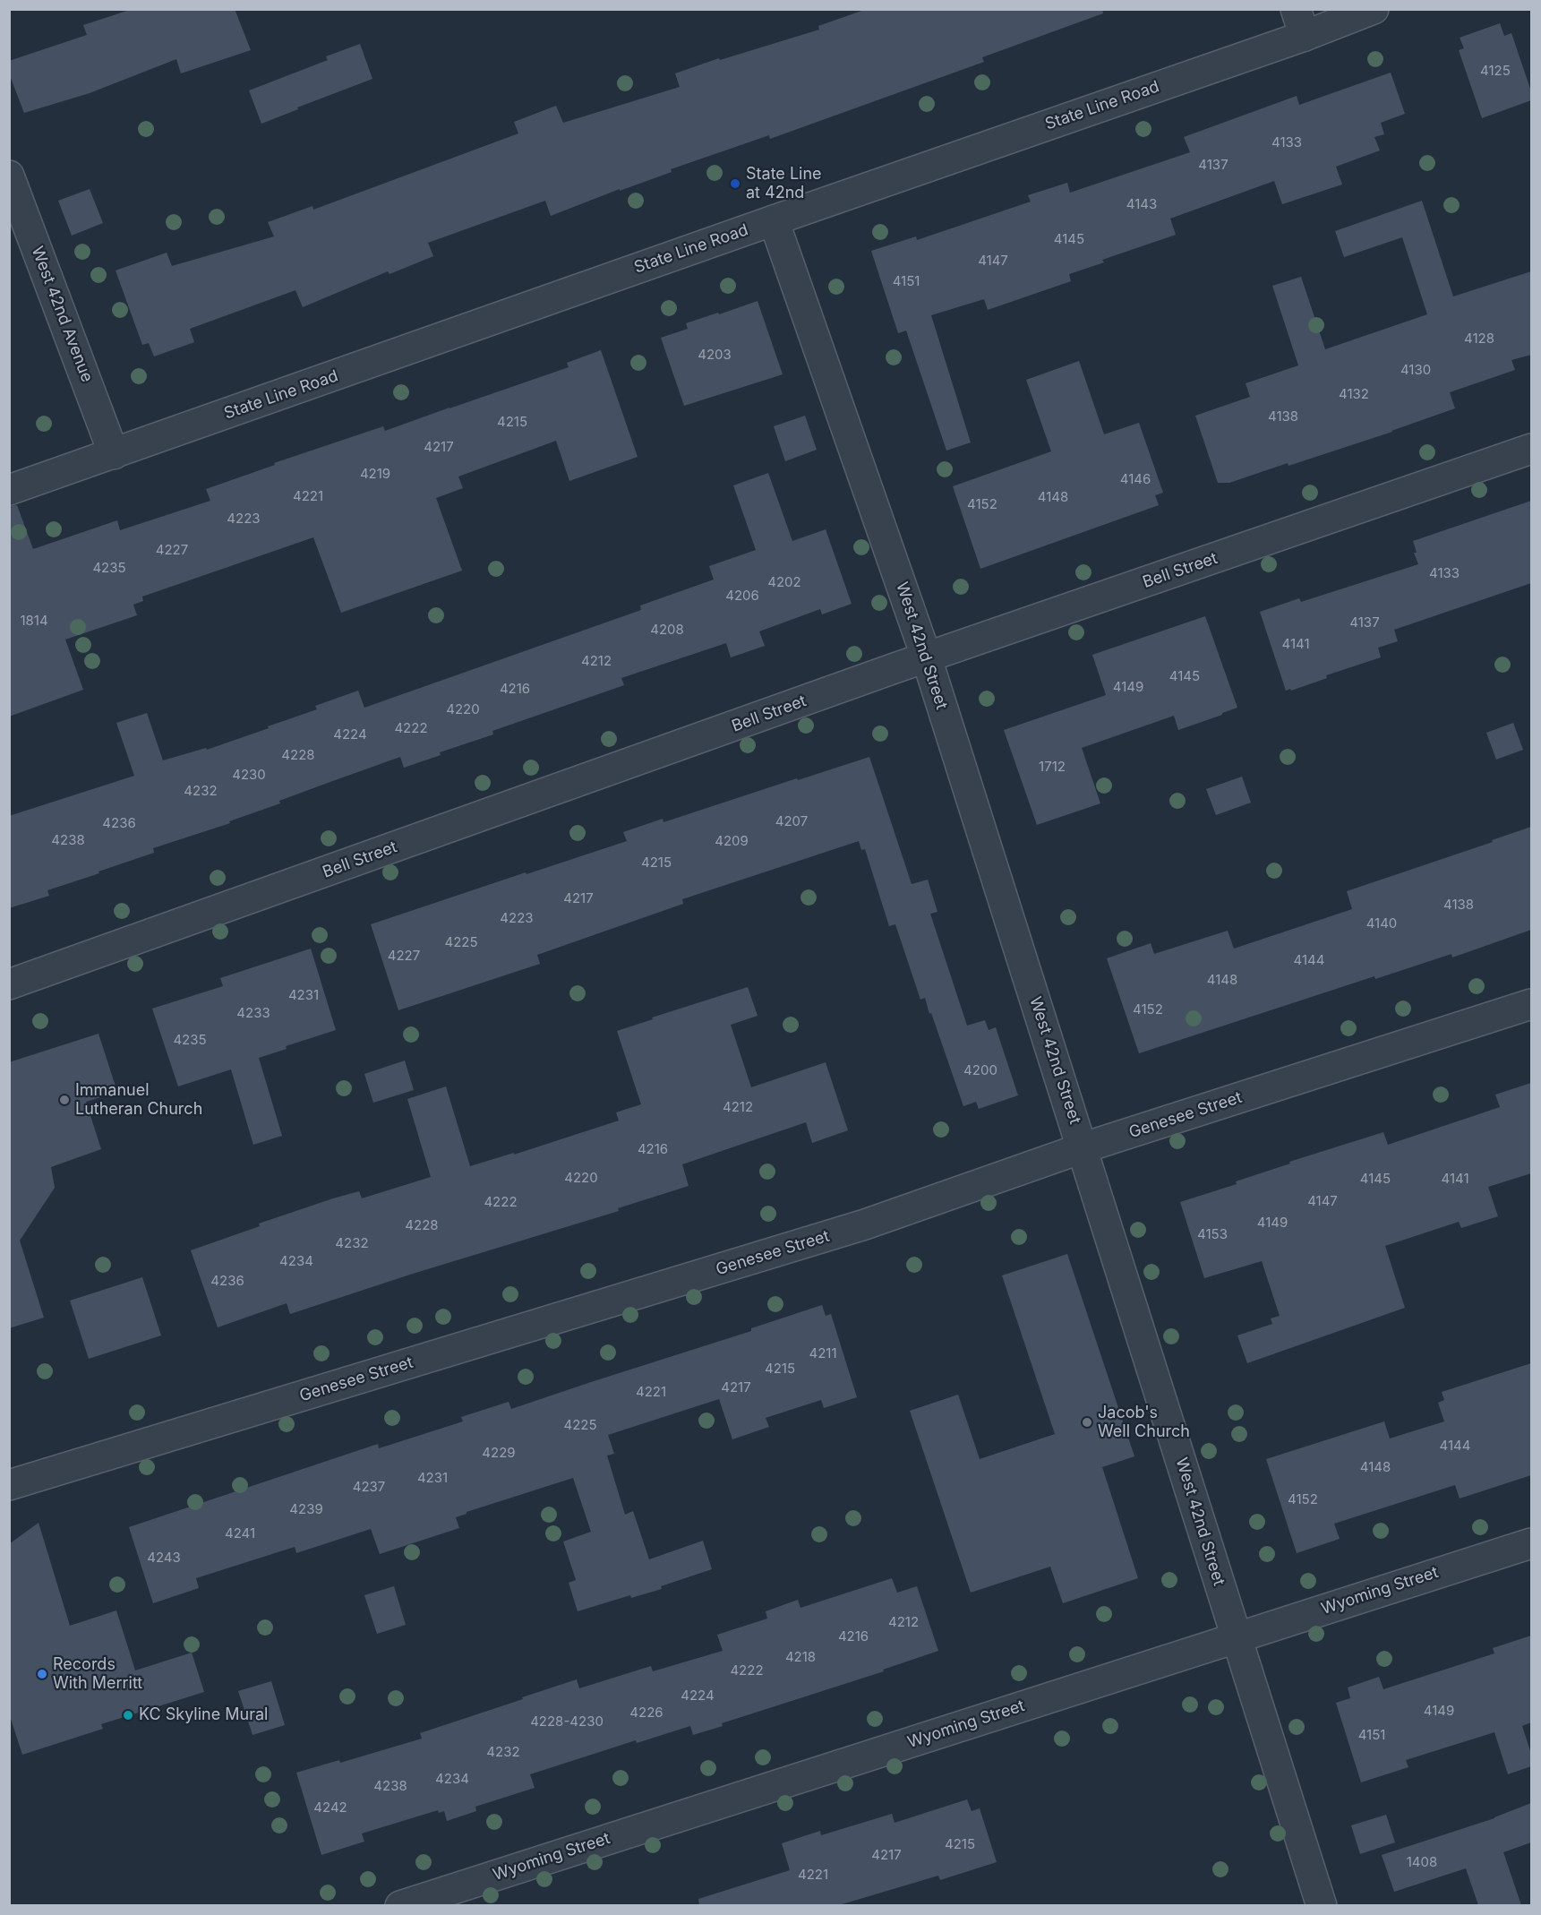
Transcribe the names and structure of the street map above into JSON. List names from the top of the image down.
{
  "streets": {
    "street": [
      "State Line Road",
      "West 42nd Avenue",
      "Bell Street",
      "West 42nd Street",
      "Genesee Street",
      "Wyoming Street"
    ]
  },
  "crossings": [
    ["State Line Road", "West 42nd Avenue"],
    ["State Line Road", "West 42nd Street"],
    ["Bell Street", "West 42nd Street"],
    ["West 42nd Street", "Genesee Street"],
    ["West 42nd Street", "Wyoming Street"]
  ],
  "places": [
    "State Line at 42nd",
    "Immanuel Lutheran Church",
    "Jacob's Well Church",
    "Records With Merritt",
    "KC Skyline Mural"
  ],
  "house_numbers": [
    "4125",
    "4133",
    "4137",
    "4143",
    "4145",
    "4147",
    "4151",
    "4128",
    "4203",
    "4130",
    "4132",
    "4138",
    "4215",
    "4217",
    "4219",
    "4146",
    "4221",
    "4148",
    "4152",
    "4223",
    "4227",
    "4235",
    "4133",
    "4202",
    "4206",
    "1814",
    "4137",
    "4208",
    "4141",
    "4212",
    "4145",
    "4149",
    "4216",
    "4220",
    "4222",
    "4224",
    "4228",
    "1712",
    "4230",
    "4232",
    "4207",
    "4236",
    "4238",
    "4209",
    "4215",
    "4217",
    "4138",
    "4223",
    "4140",
    "4225",
    "4227",
    "4144",
    "4148",
    "4231",
    "4152",
    "4233",
    "4235",
    "4200",
    "4212",
    "4216",
    "4220",
    "4145",
    "4141",
    "4147",
    "4222",
    "4149",
    "4228",
    "4153",
    "4232",
    "4234",
    "4236",
    "4211",
    "4215",
    "4217",
    "4221",
    "4225",
    "4144",
    "4229",
    "4148",
    "4231",
    "4237",
    "4152",
    "4239",
    "4241",
    "4243",
    "4212",
    "4216",
    "4218",
    "4222",
    "4224",
    "4149",
    "4226",
    "4228-4230",
    "4151",
    "4232",
    "4234",
    "4238",
    "4242",
    "4215",
    "4217",
    "1408",
    "4221"
  ]
}
